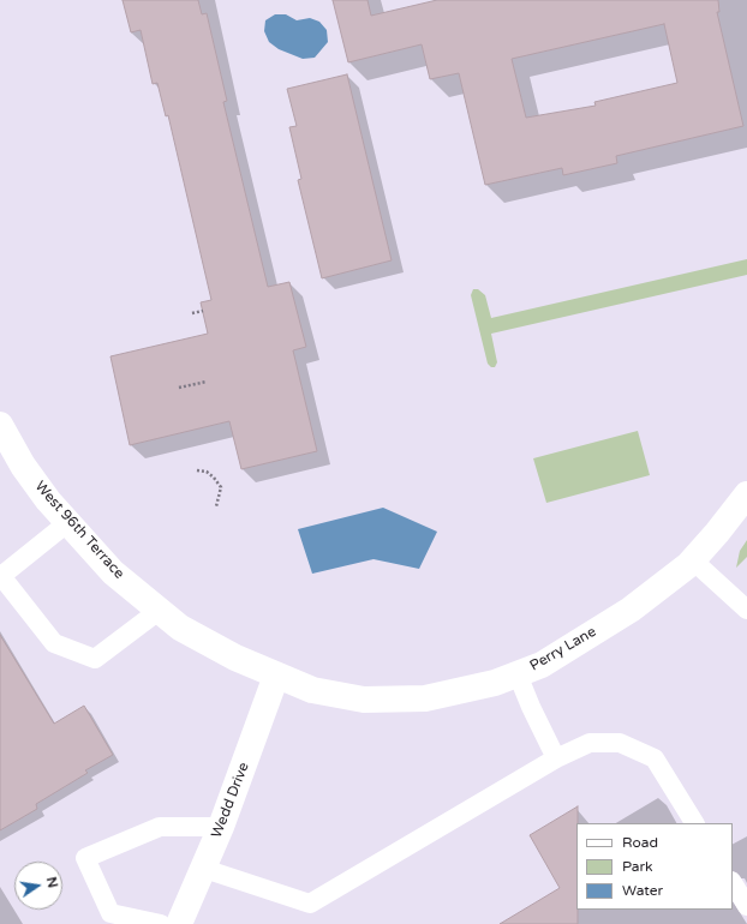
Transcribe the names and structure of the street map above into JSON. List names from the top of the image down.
{
  "streets": {
    "street": ["West 96th Terrace", "Perry Lane", "Wedd Drive"]
  },
  "crossings": [
    ["West 96th Terrace", "Perry Lane"],
    ["West 96th Terrace", "Wedd Drive"],
    ["Perry Lane", "Wedd Drive"]
  ],
  "legend": ["Road", "Park", "Water"],
  "north": "right"
}
